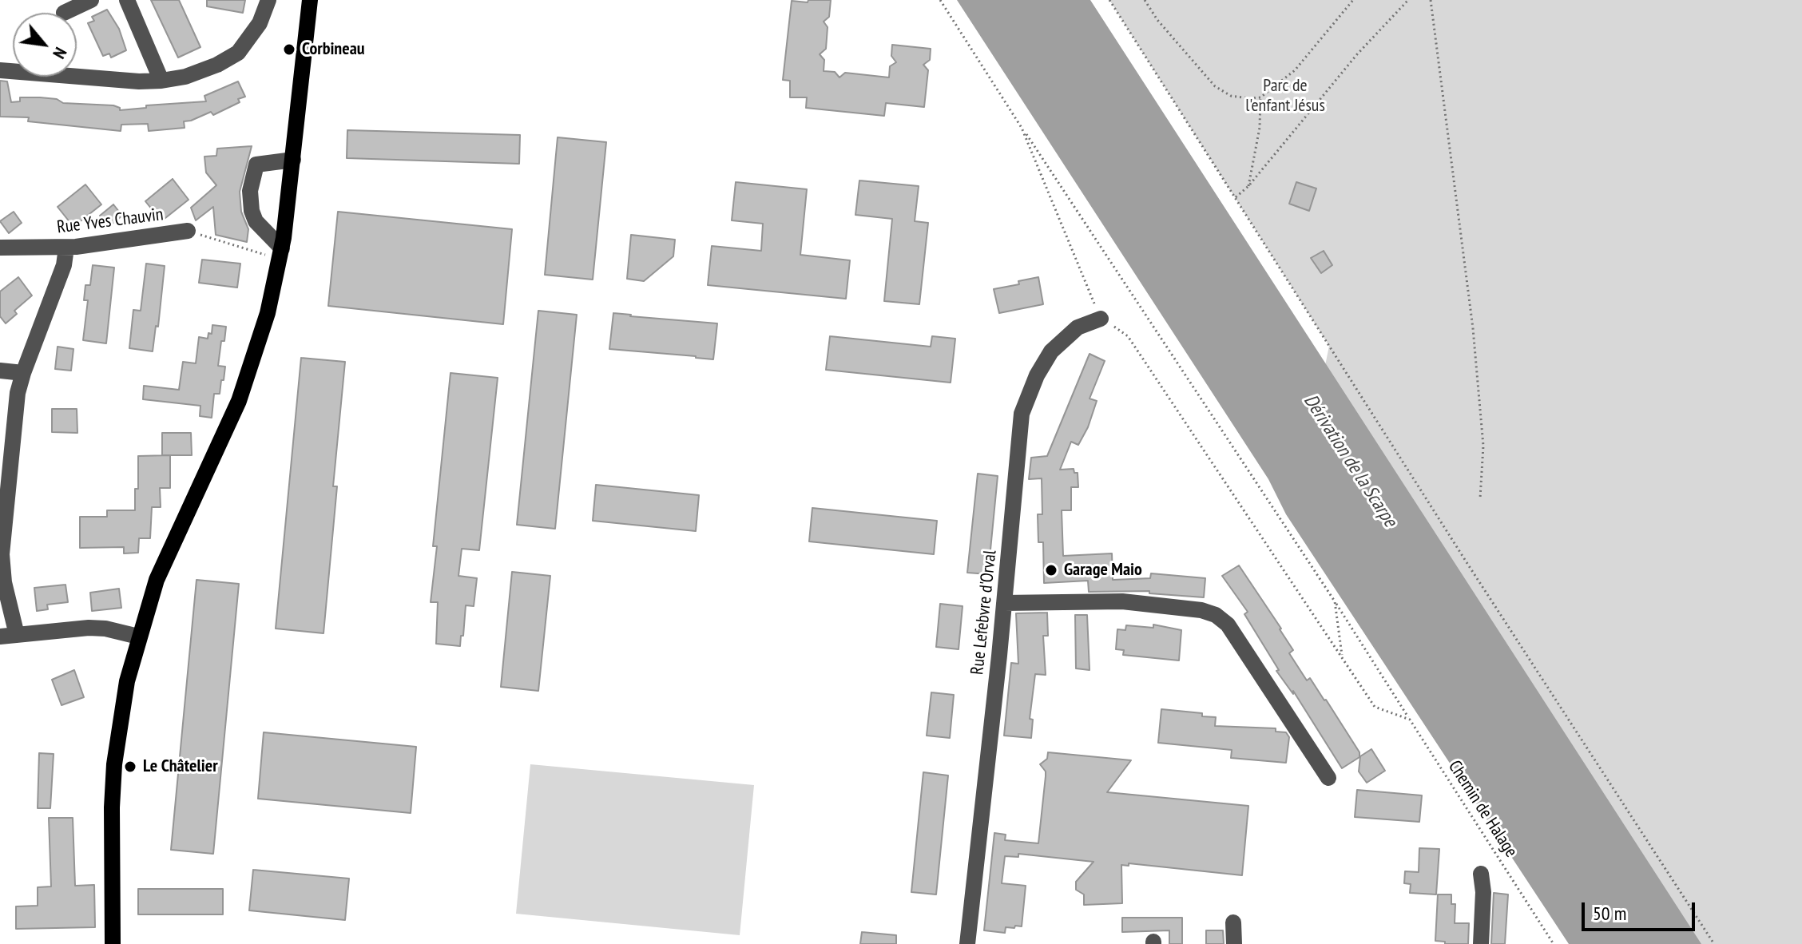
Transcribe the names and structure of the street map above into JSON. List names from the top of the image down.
{
  "streets": {
    "street": ["Rue Yves Chauvin", "Rue Lefebvre d'Orval"],
    "path": ["Chemin de Halage"]
  },
  "water": ["Dérivation de la Scarpe"],
  "parks": ["Parc de l'enfant Jésus"],
  "places": ["Corbineau", "Garage Maio", "Le Châtelier"],
  "scale_bar": "50 m",
  "north": "bottom right"
}
